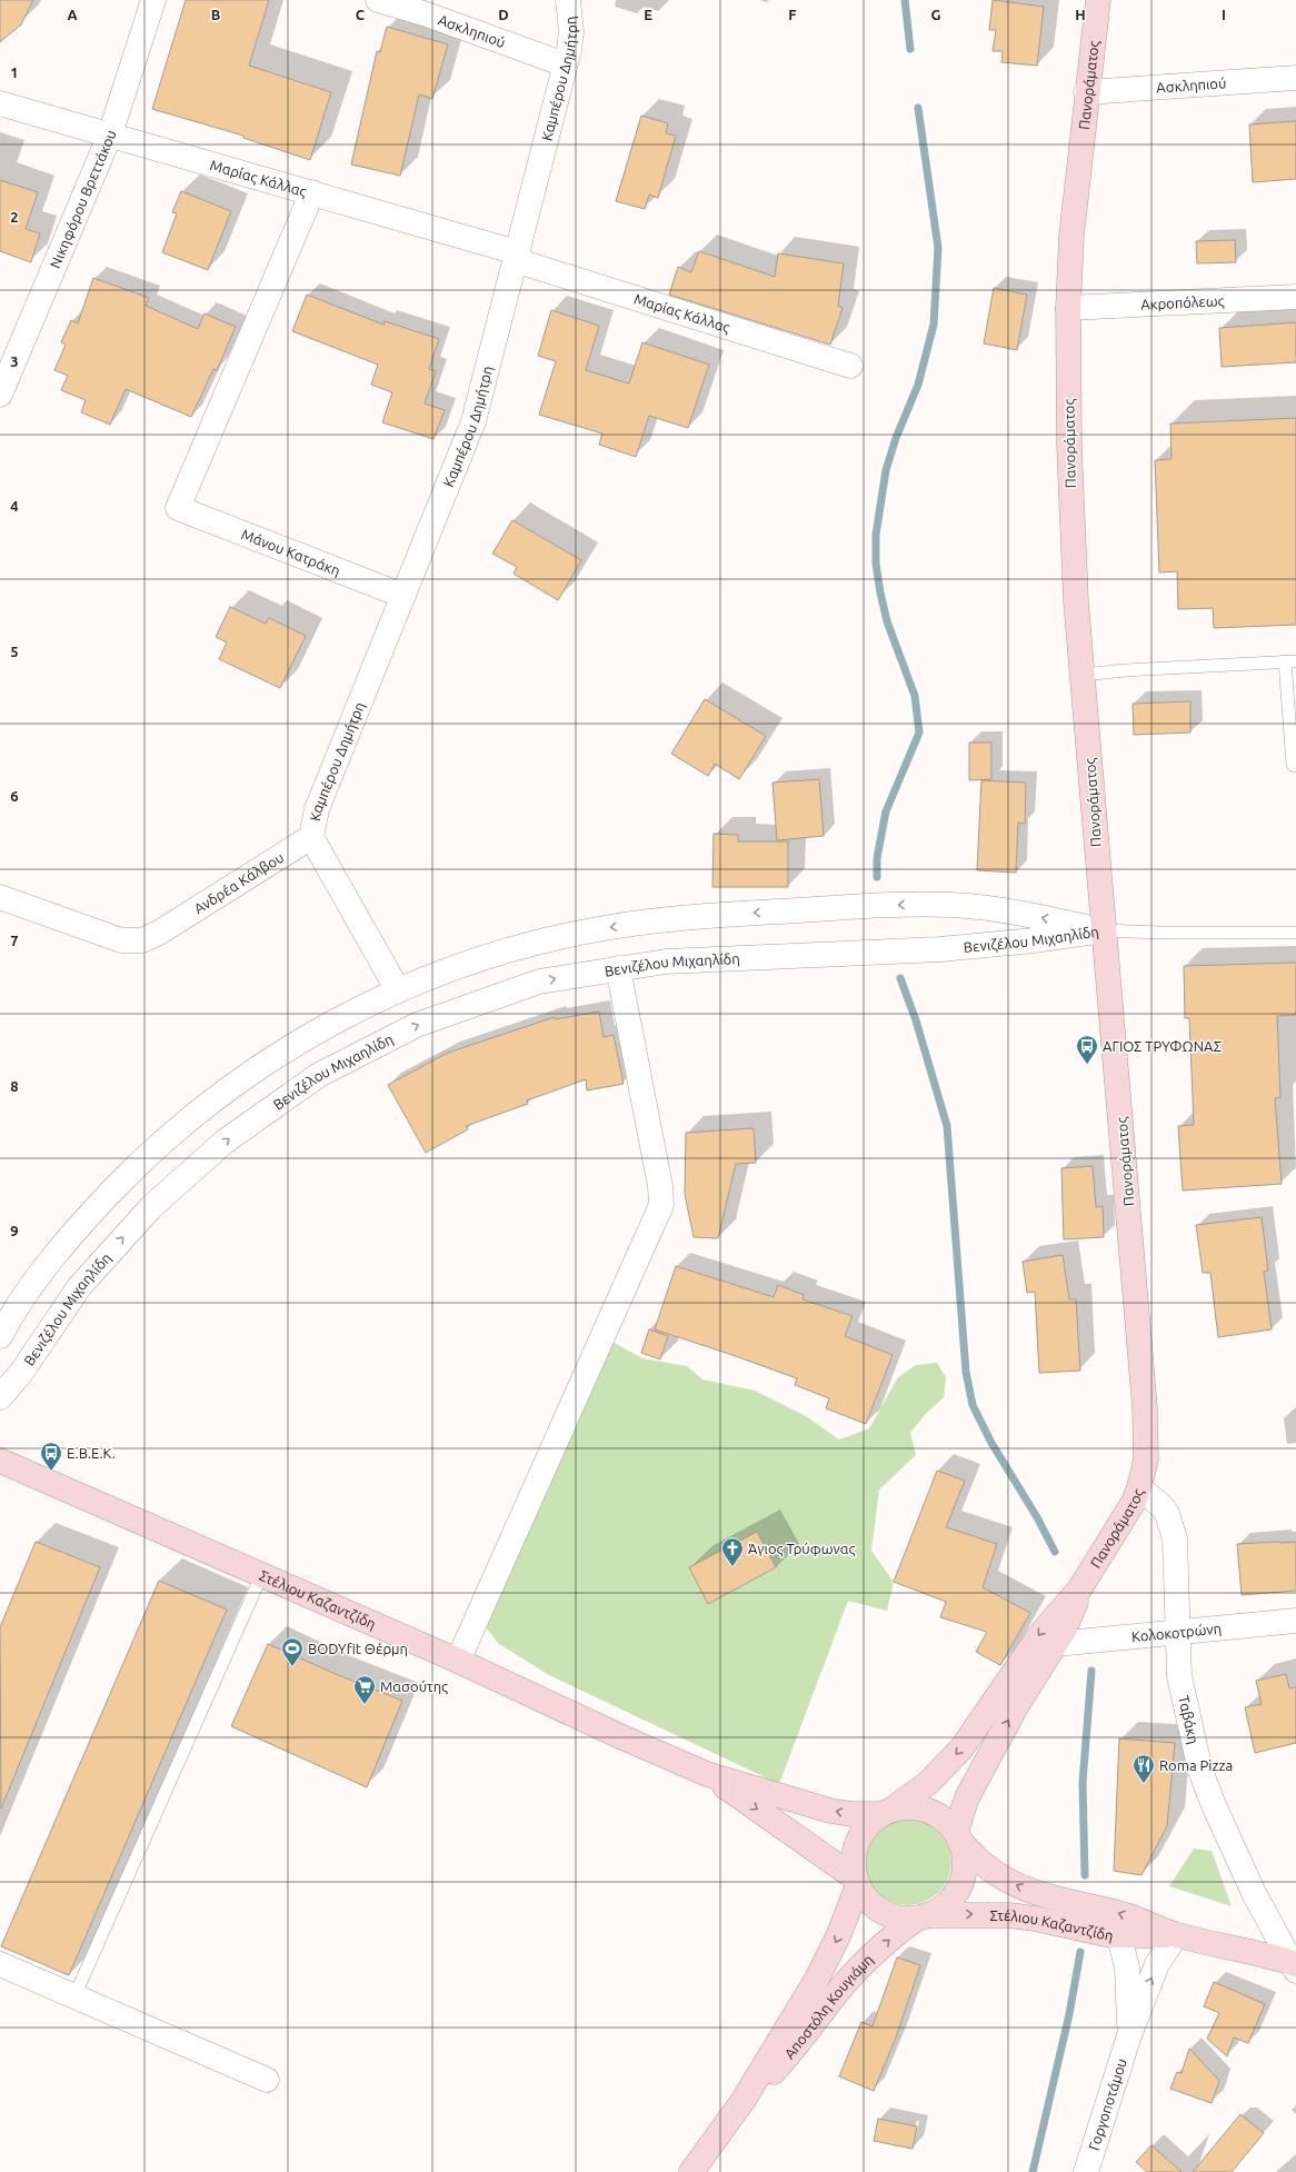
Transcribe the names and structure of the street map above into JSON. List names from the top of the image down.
{
  "streets": {
    "main road": ["Πανοράματος", "Στέλιου Καζαντζίδη", "Αποστόλη Κουγιάμη"],
    "street": [
      "Ασκληπιού",
      "Καμπέρου Δημήτρη",
      "Μαρίας Κάλλας",
      "Νικηφόρου Βρεττάκου",
      "Ακροπόλεως",
      "Μάνου Κατράκη",
      "Ανδρέα Κάλβου",
      "Βενιζέλου Μιχαηλίδη",
      "Κολοκοτρώνη",
      "Ταβάκη",
      "Γοργοποτάμου"
    ]
  },
  "crossings": [
    ["Ασκληπιού", "Καμπέρου Δημήτρη"],
    ["Ασκληπιού", "Πανοράματος"],
    ["Καμπέρου Δημήτρη", "Μαρίας Κάλλας"],
    ["Καμπέρου Δημήτρη", "Μάνου Κατράκη"],
    ["Καμπέρου Δημήτρη", "Ανδρέα Κάλβου"],
    ["Πανοράματος", "Ακροπόλεως"],
    ["Πανοράματος", "Βενιζέλου Μιχαηλίδη"],
    ["Πανοράματος", "Στέλιου Καζαντζίδη"],
    ["Πανοράματος", "Κολοκοτρώνη"],
    ["Πανοράματος", "Ταβάκη"],
    ["Πανοράματος", "Αποστόλη Κουγιάμη"],
    ["Μαρίας Κάλλας", "Νικηφόρου Βρεττάκου"],
    ["Μαρίας Κάλλας", "Μάνου Κατράκη"],
    ["Στέλιου Καζαντζίδη", "Ταβάκη"],
    ["Στέλιου Καζαντζίδη", "Αποστόλη Κουγιάμη"],
    ["Στέλιου Καζαντζίδη", "Γοργοποτάμου"],
    ["Κολοκοτρώνη", "Ταβάκη"]
  ],
  "places": {
    "bus stop": ["ΑΓΙΟΣ ΤΡΥΦΩΝΑΣ", "Ε.Β.Ε.Κ."],
    "church": ["Άγιος Τρύφωνας"],
    "sports": ["BODYfit Θέρμη"],
    "supermarket": ["Μασούτης"],
    "restaurant": ["Roma Pizza"]
  },
  "grid": {
    "columns": [
      "A",
      "B",
      "C",
      "D",
      "E",
      "F",
      "G",
      "H",
      "I"
    ],
    "rows": [
      "1",
      "2",
      "3",
      "4",
      "5",
      "6",
      "7",
      "8",
      "9"
    ]
  }
}
